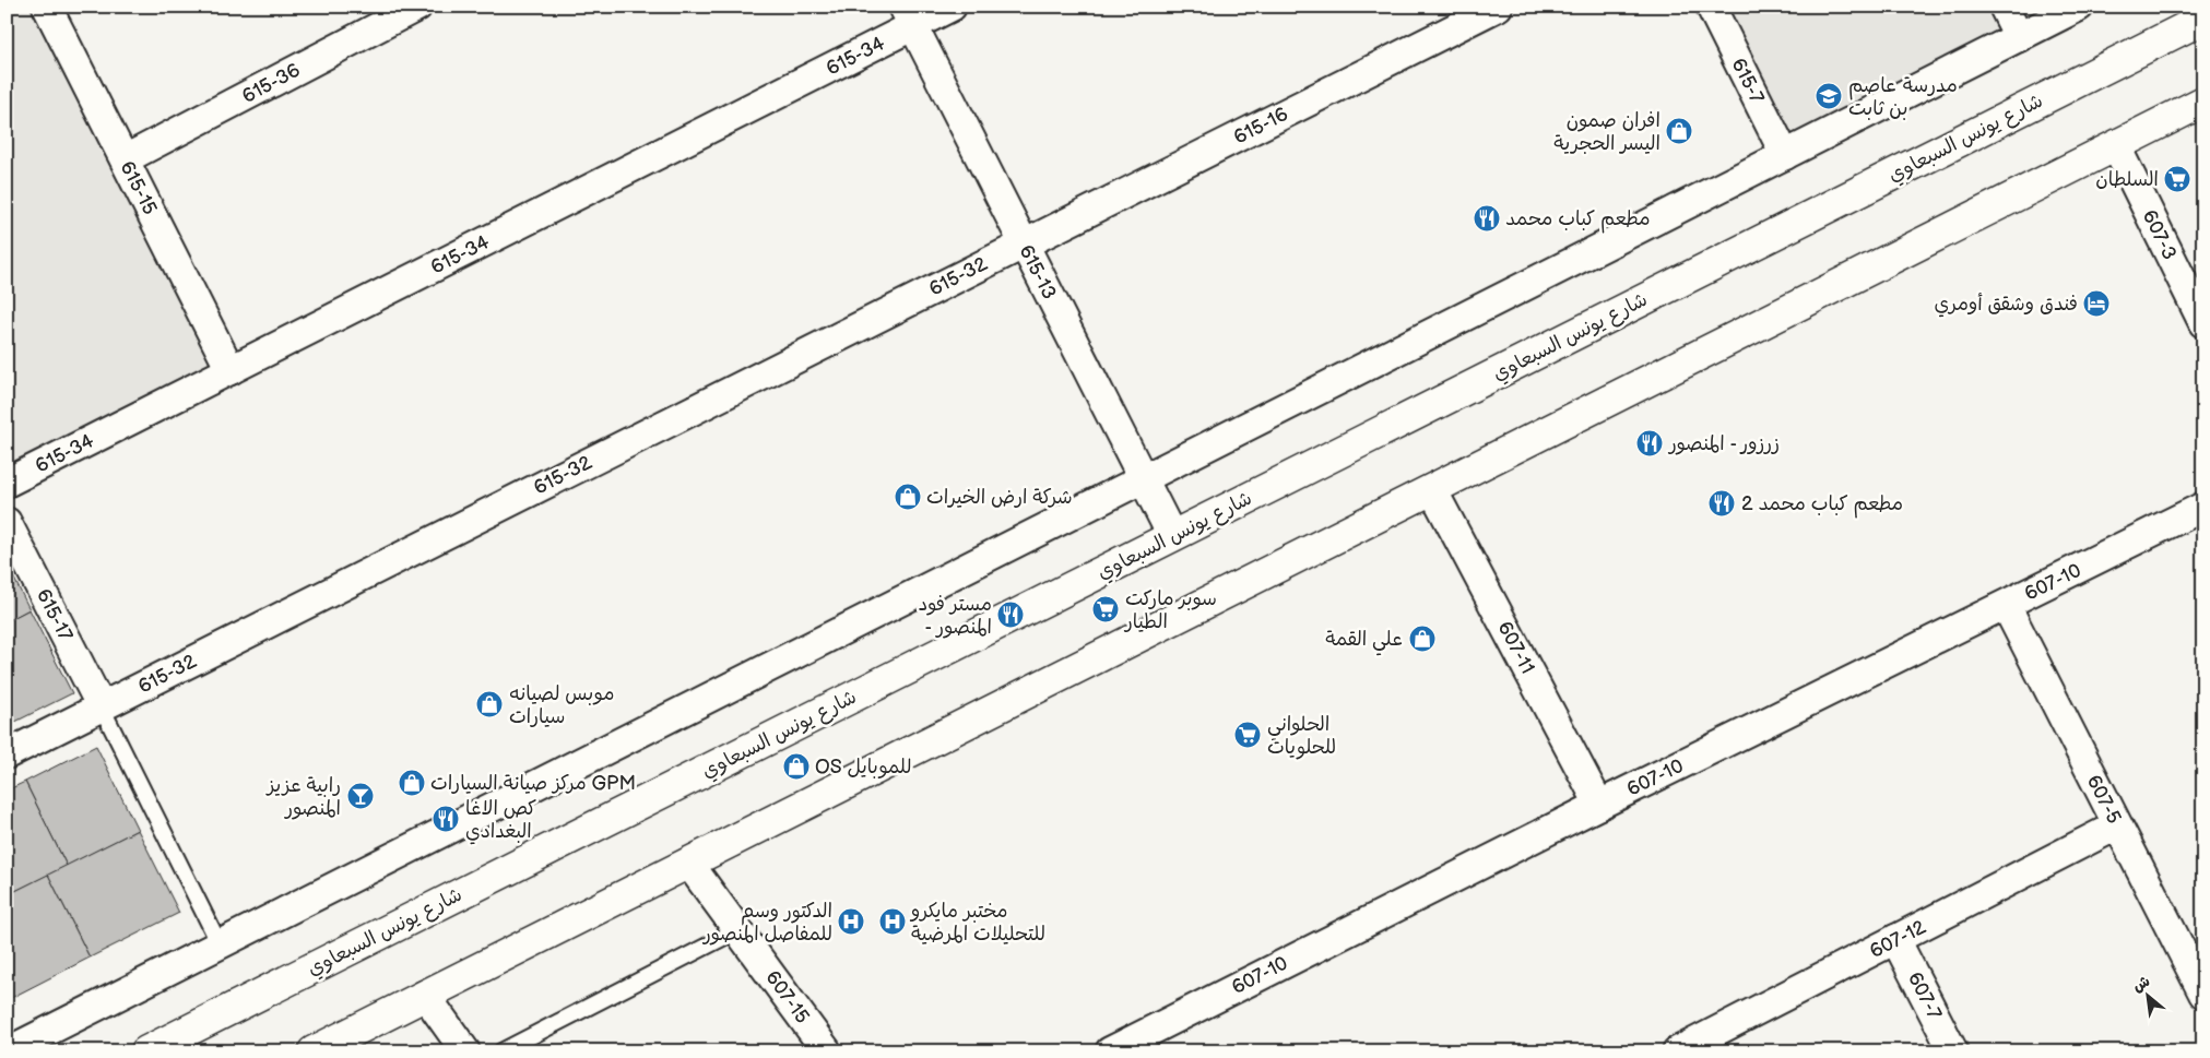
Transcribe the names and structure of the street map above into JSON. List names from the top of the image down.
{
  "streets": {
    "main road": ["شارع يونس السبعاوي"],
    "street": [
      "615-34",
      "615-7",
      "615-36",
      "615-16",
      "615-15",
      "607-3",
      "615-13",
      "615-32",
      "607-10",
      "615-17",
      "607-11",
      "607-5",
      "607-12",
      "607-7",
      "607-15"
    ]
  },
  "crossings": [
    ["615-34", "615-15"],
    ["615-34", "615-13"],
    ["615-36", "615-15"],
    ["615-16", "615-13"],
    ["615-16", "615-32"],
    ["شارع يونس السبعاوي", "615-13"],
    ["615-13", "615-32"],
    ["615-32", "615-17"],
    ["607-10", "607-11"],
    ["607-10", "607-5"],
    ["607-5", "607-12"],
    ["607-12", "607-7"]
  ],
  "places": {
    "school or university": ["مدرسة عاصم بن ثابت"],
    "shop": [
      "افران صمون اليسر الحجرية",
      "شركة ارض الخيرات",
      "علي القمة",
      "موبس لصيانه سيارات",
      "OS للموبايل",
      "مركز صيانة السيارات GPM"
    ],
    "supermarket": ["السلطان", "سوبر ماركت الطيار", "الحلواني للحلويات"],
    "restaurant": [
      "مطعم كباب محمد",
      "زرزور - المنصور",
      "مطعم كباب محمد 2",
      "مستر فود - المنصور",
      "كص الاغا البغدادي"
    ],
    "hotel": ["فندق وشقق أومري"],
    "bar": ["رابية عزيز المنصور"],
    "hospital": ["الدكتور وسم للمفاصل المنصور", "مختبر مايكرو للتحليلات المرضية"]
  },
  "north": "top left"
}
